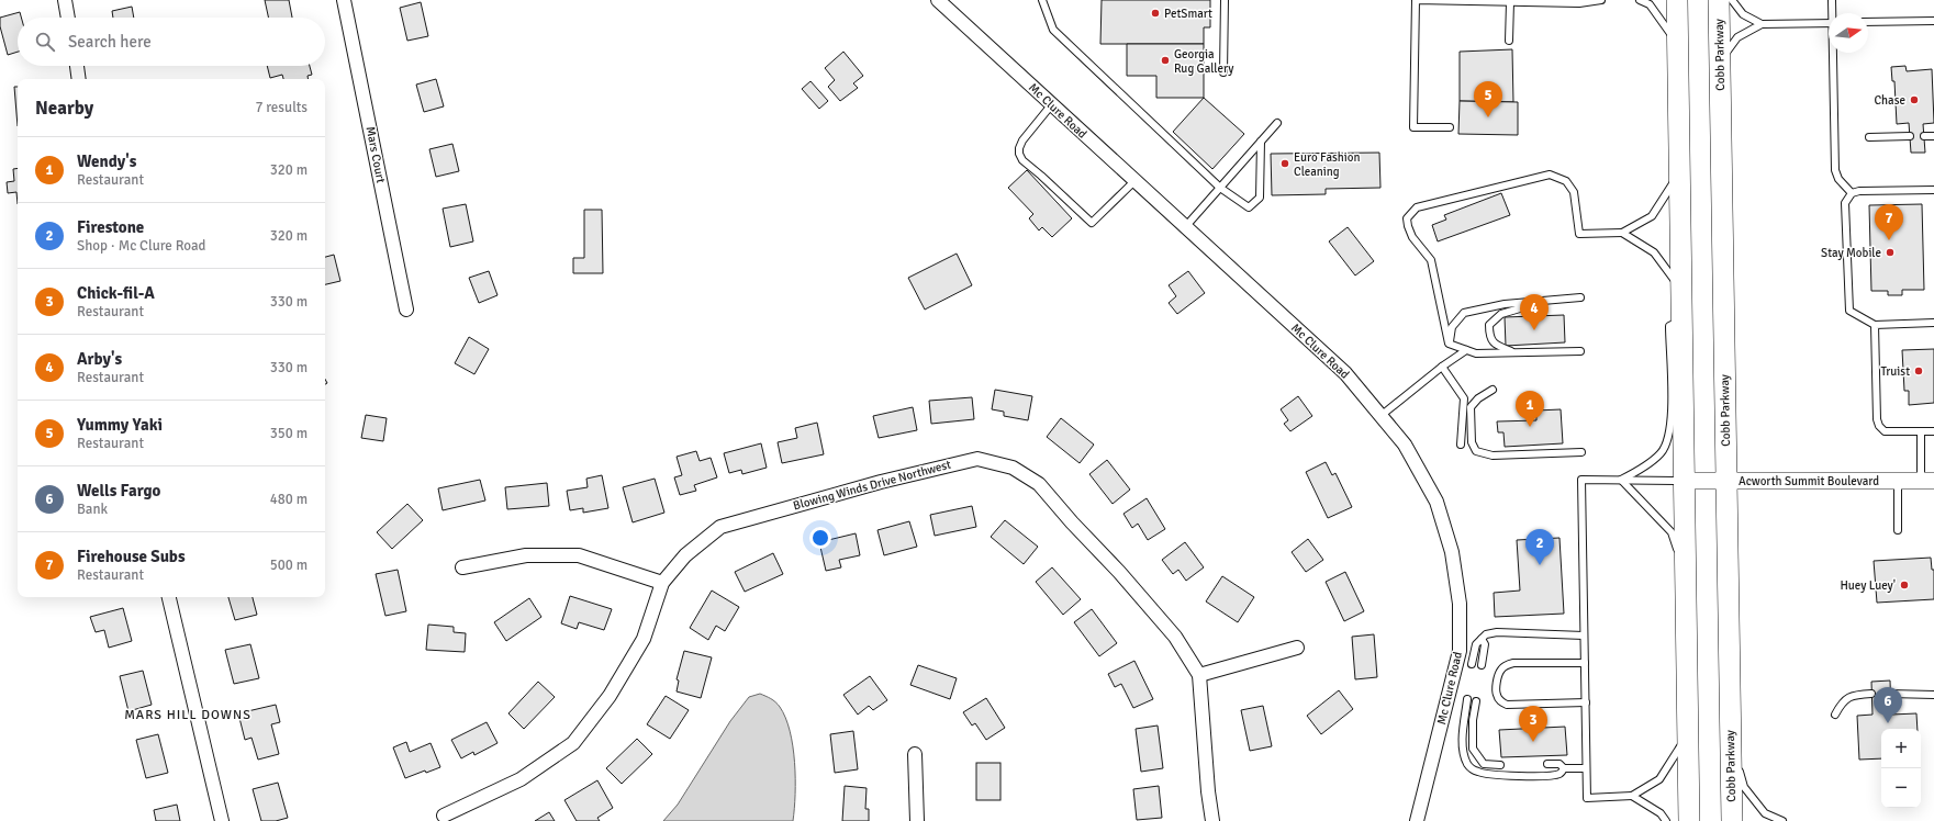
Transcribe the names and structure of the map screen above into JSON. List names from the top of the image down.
{
  "streets": {
    "main road": ["Cobb Parkway"],
    "street": [
      "Mc Clure Road",
      "Mars Court",
      "Acworth Summit Boulevard",
      "Blowing Winds Drive Northwest"
    ]
  },
  "crossings": [
    ["Cobb Parkway", "Acworth Summit Boulevard"]
  ],
  "districts": ["MARS HILL DOWNS"],
  "places": [
    "PetSmart",
    "Georgia Rug Gallery",
    "Chase",
    "Euro Fashion Cleaning",
    "Stay Mobile",
    "Truist",
    "Huey Luey'"
  ],
  "north": "right",
  "page": {
    "search": "Search here",
    "heading": ["Nearby", "7 results"],
    "pins": [
      "5",
      "7",
      "4",
      "1",
      "2",
      "6",
      "3"
    ],
    "list": [
      {
        "mark": "1",
        "name": "Wendy's",
        "note": "Restaurant",
        "value": "320 m"
      },
      {
        "mark": "2",
        "name": "Firestone",
        "note": "Shop · Mc Clure Road",
        "value": "320 m"
      },
      {
        "mark": "3",
        "name": "Chick-fil-A",
        "note": "Restaurant",
        "value": "330 m"
      },
      {
        "mark": "4",
        "name": "Arby's",
        "note": "Restaurant",
        "value": "330 m"
      },
      {
        "mark": "5",
        "name": "Yummy Yaki",
        "note": "Restaurant",
        "value": "350 m"
      },
      {
        "mark": "6",
        "name": "Wells Fargo",
        "note": "Bank",
        "value": "480 m"
      },
      {
        "mark": "7",
        "name": "Firehouse Subs",
        "note": "Restaurant",
        "value": "500 m"
      }
    ],
    "map_buttons": ["+", "−"]
  }
}
